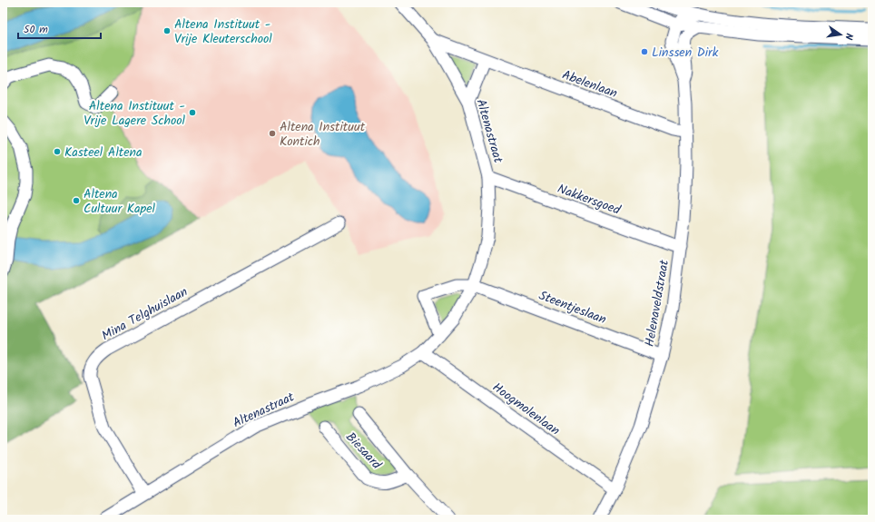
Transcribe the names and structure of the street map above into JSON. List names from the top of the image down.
{
  "streets": {
    "street": [
      "Abelenlaan",
      "Altenastraat",
      "Nakkersgoed",
      "Helenaveldstraat",
      "Steentjeslaan",
      "Mina Telghuislaan",
      "Hoogmolenlaan",
      "Biesaard"
    ]
  },
  "crossings": [
    ["Abelenlaan", "Altenastraat"],
    ["Abelenlaan", "Helenaveldstraat"],
    ["Altenastraat", "Nakkersgoed"],
    ["Altenastraat", "Steentjeslaan"],
    ["Altenastraat", "Mina Telghuislaan"],
    ["Altenastraat", "Hoogmolenlaan"],
    ["Nakkersgoed", "Helenaveldstraat"],
    ["Helenaveldstraat", "Steentjeslaan"],
    ["Helenaveldstraat", "Hoogmolenlaan"]
  ],
  "places": [
    "Altena Instituut - Vrije Kleuterschool",
    "Linssen Dirk",
    "Altena Instituut - Vrije Lagere School",
    "Altena Instituut Kontich",
    "Kasteel Altena",
    "Altena Cultuur Kapel"
  ],
  "scale_bar": "50 m",
  "north": "right"
}
